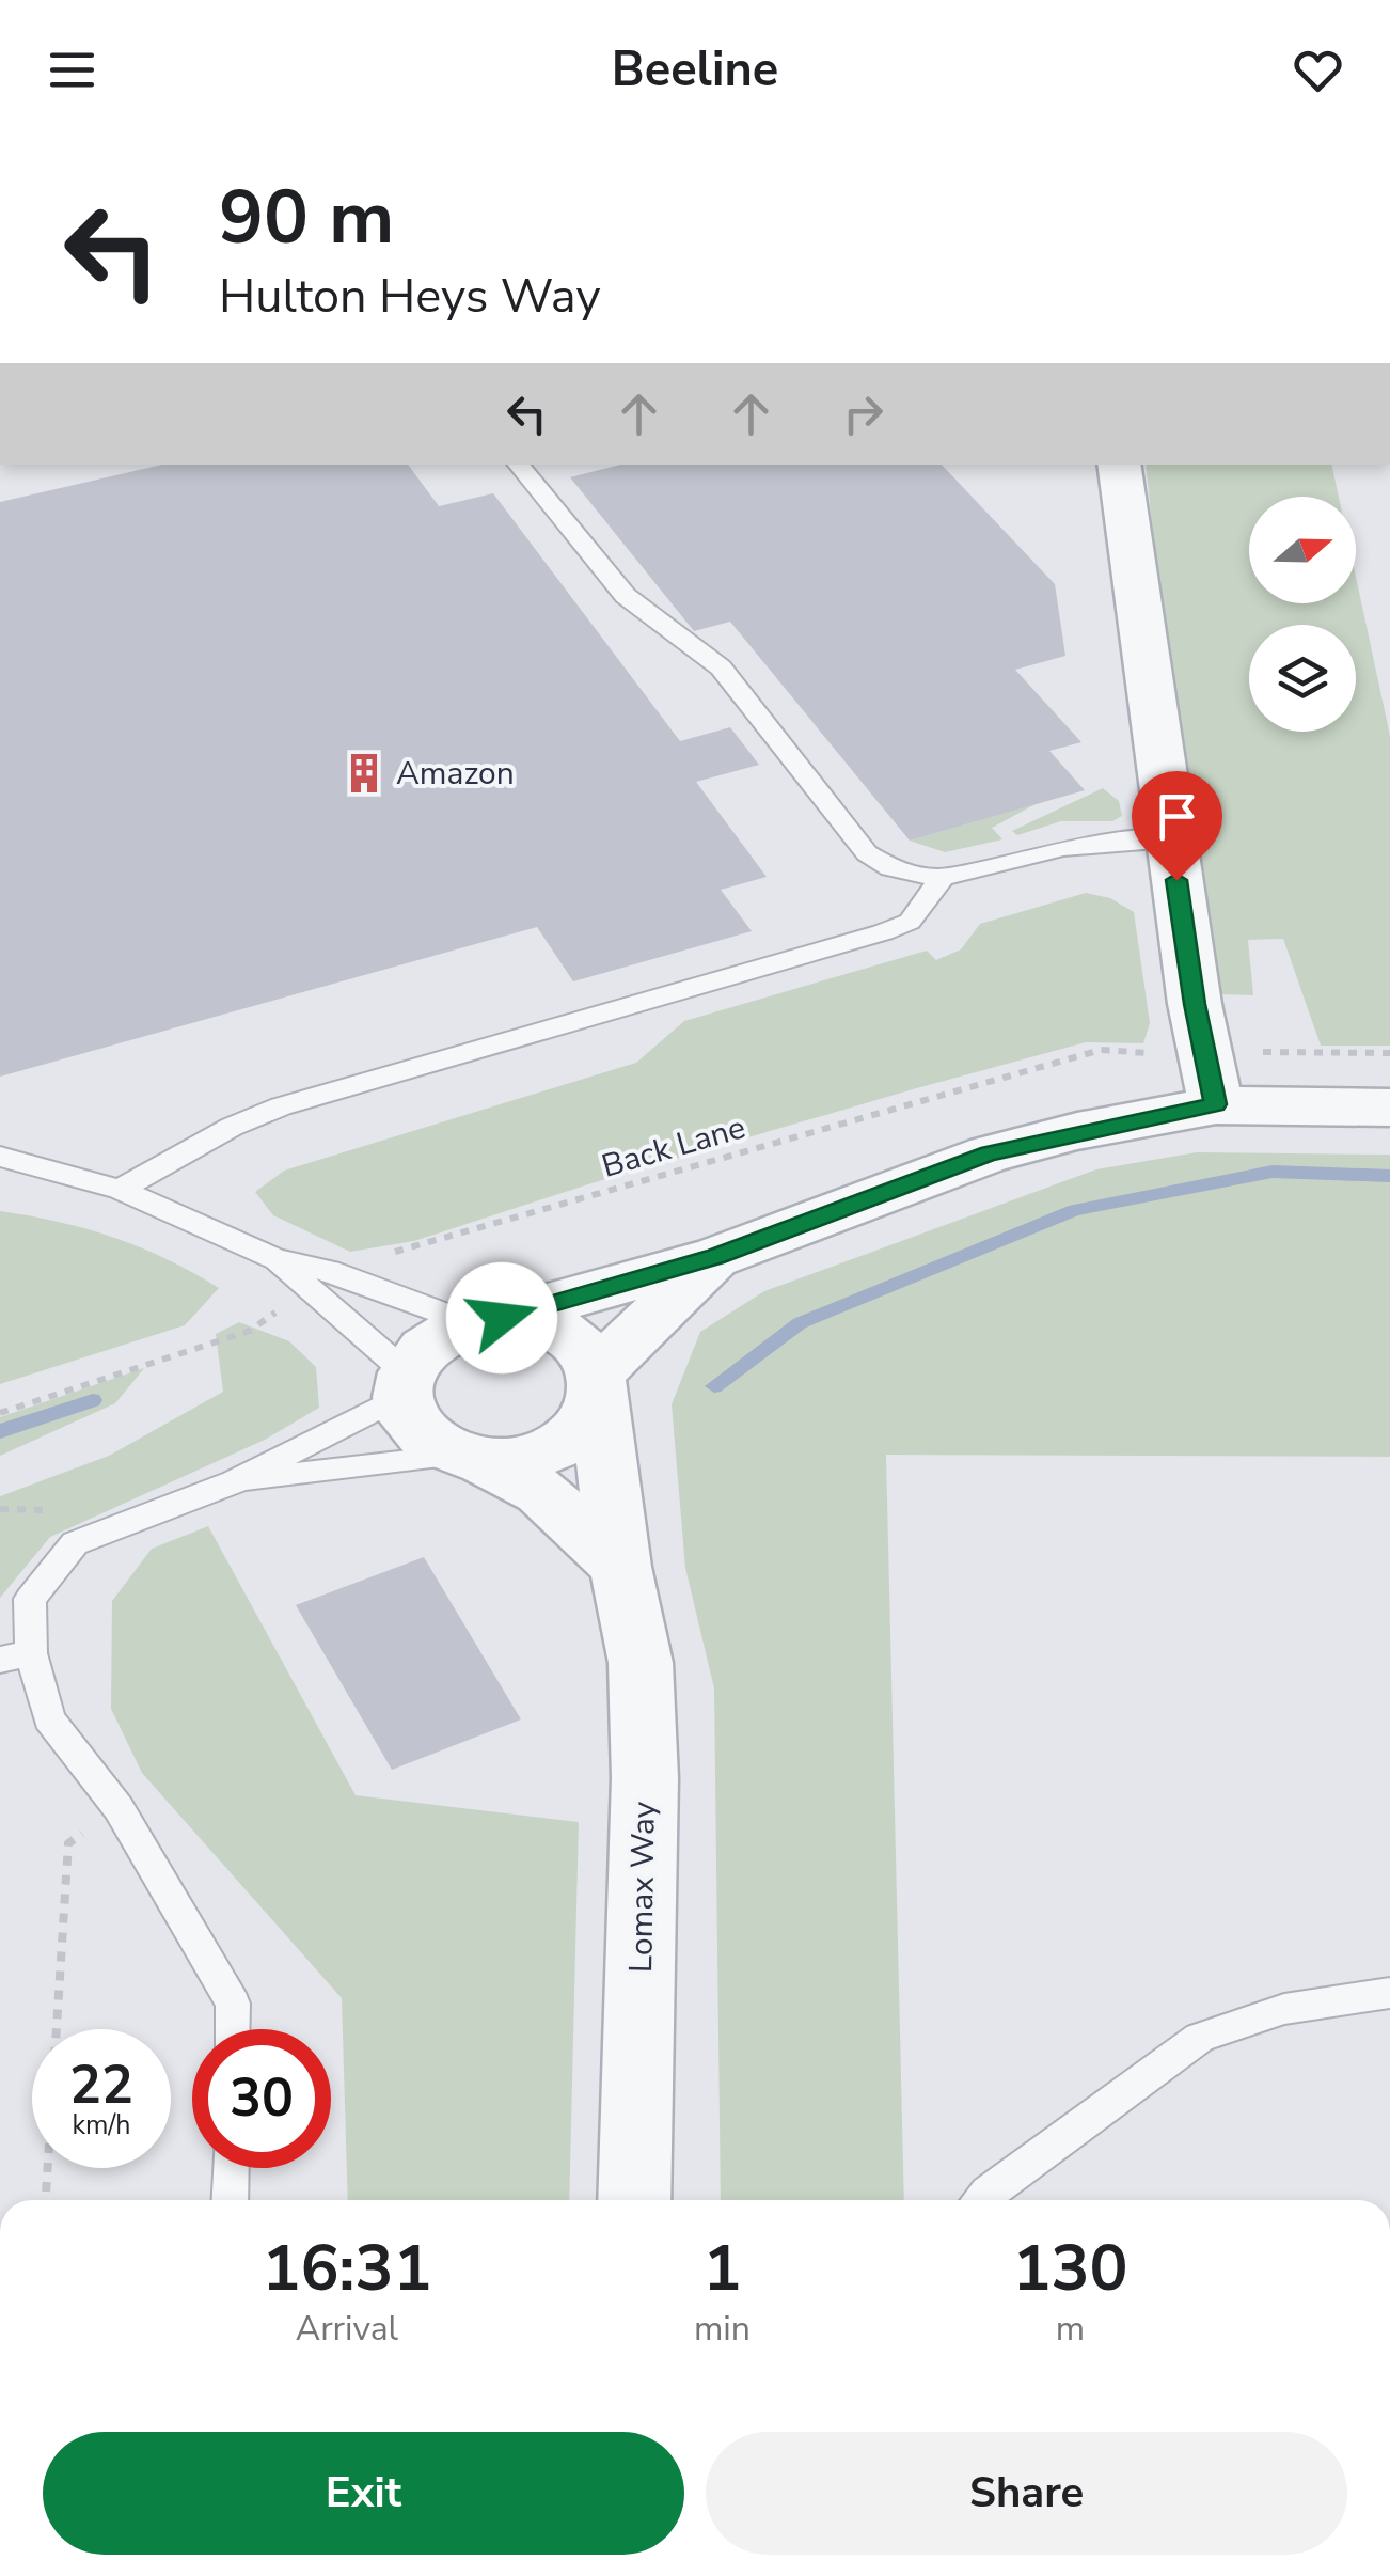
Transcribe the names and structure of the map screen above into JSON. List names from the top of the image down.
{
  "streets": {
    "street": ["Lomax Way"],
    "path": ["Back Lane"]
  },
  "places": {
    "building": ["Amazon"]
  },
  "north": "right",
  "page": {
    "header": "Beeline",
    "turn": ["90 m", "Hulton Heys Way"],
    "speed": "22 km/h",
    "limit": "30",
    "eta": [
      "16:31",
      "Arrival",
      "1",
      "min",
      "130",
      "m"
    ],
    "buttons": ["Exit", "Share"]
  }
}
